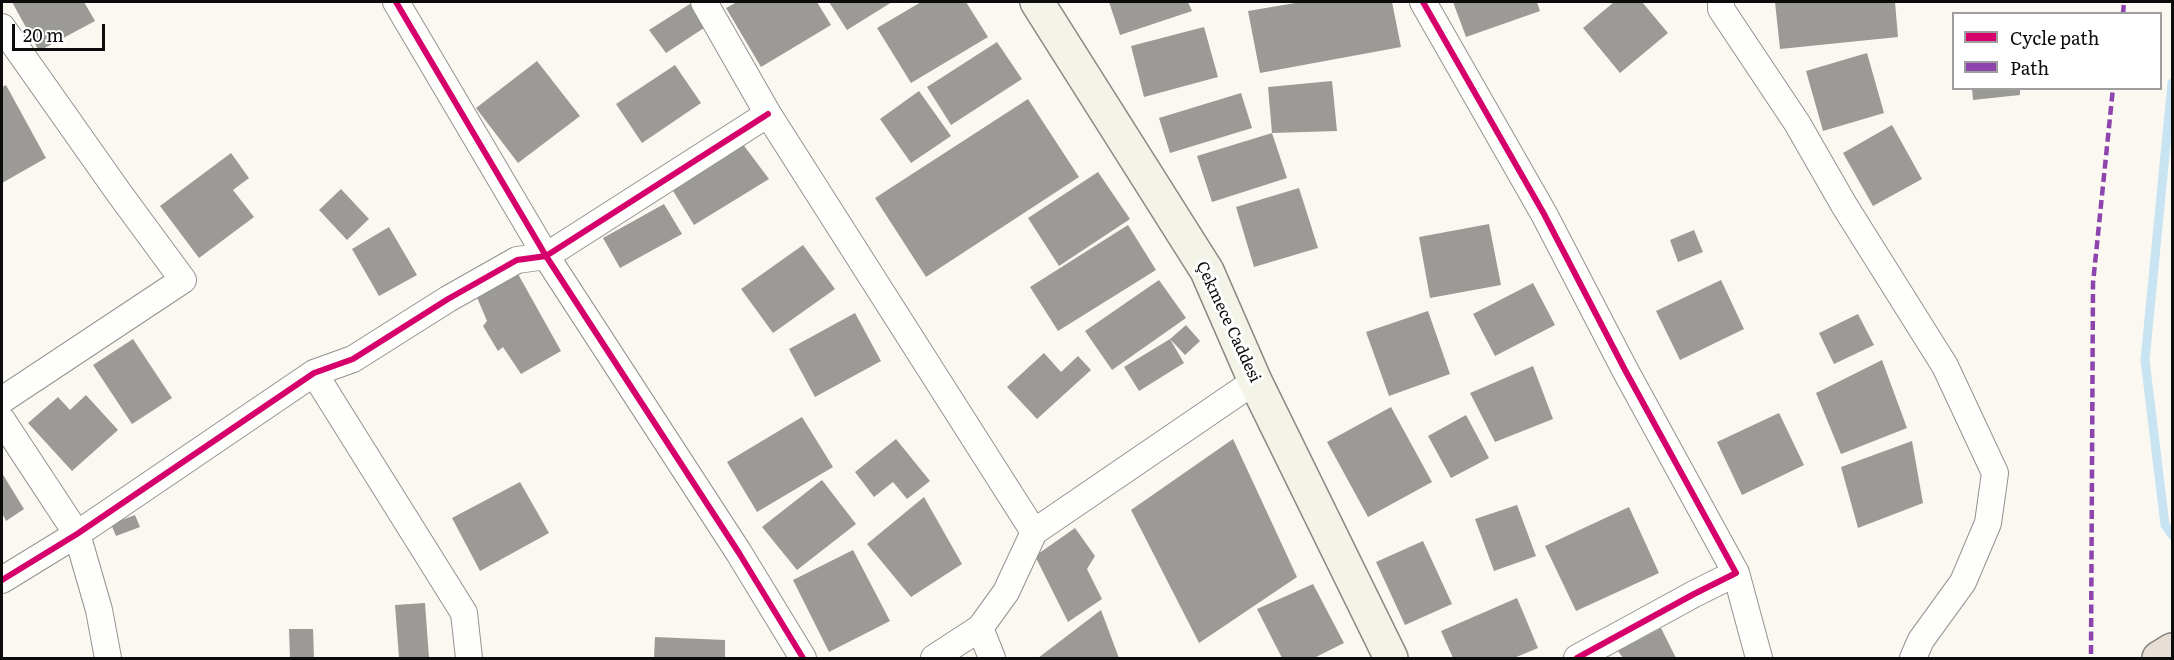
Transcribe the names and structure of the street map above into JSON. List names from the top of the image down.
{
  "streets": {
    "main road": ["Çekmece Caddesi"]
  },
  "legend": ["Cycle path", "Path"],
  "scale_bar": "20 m"
}
